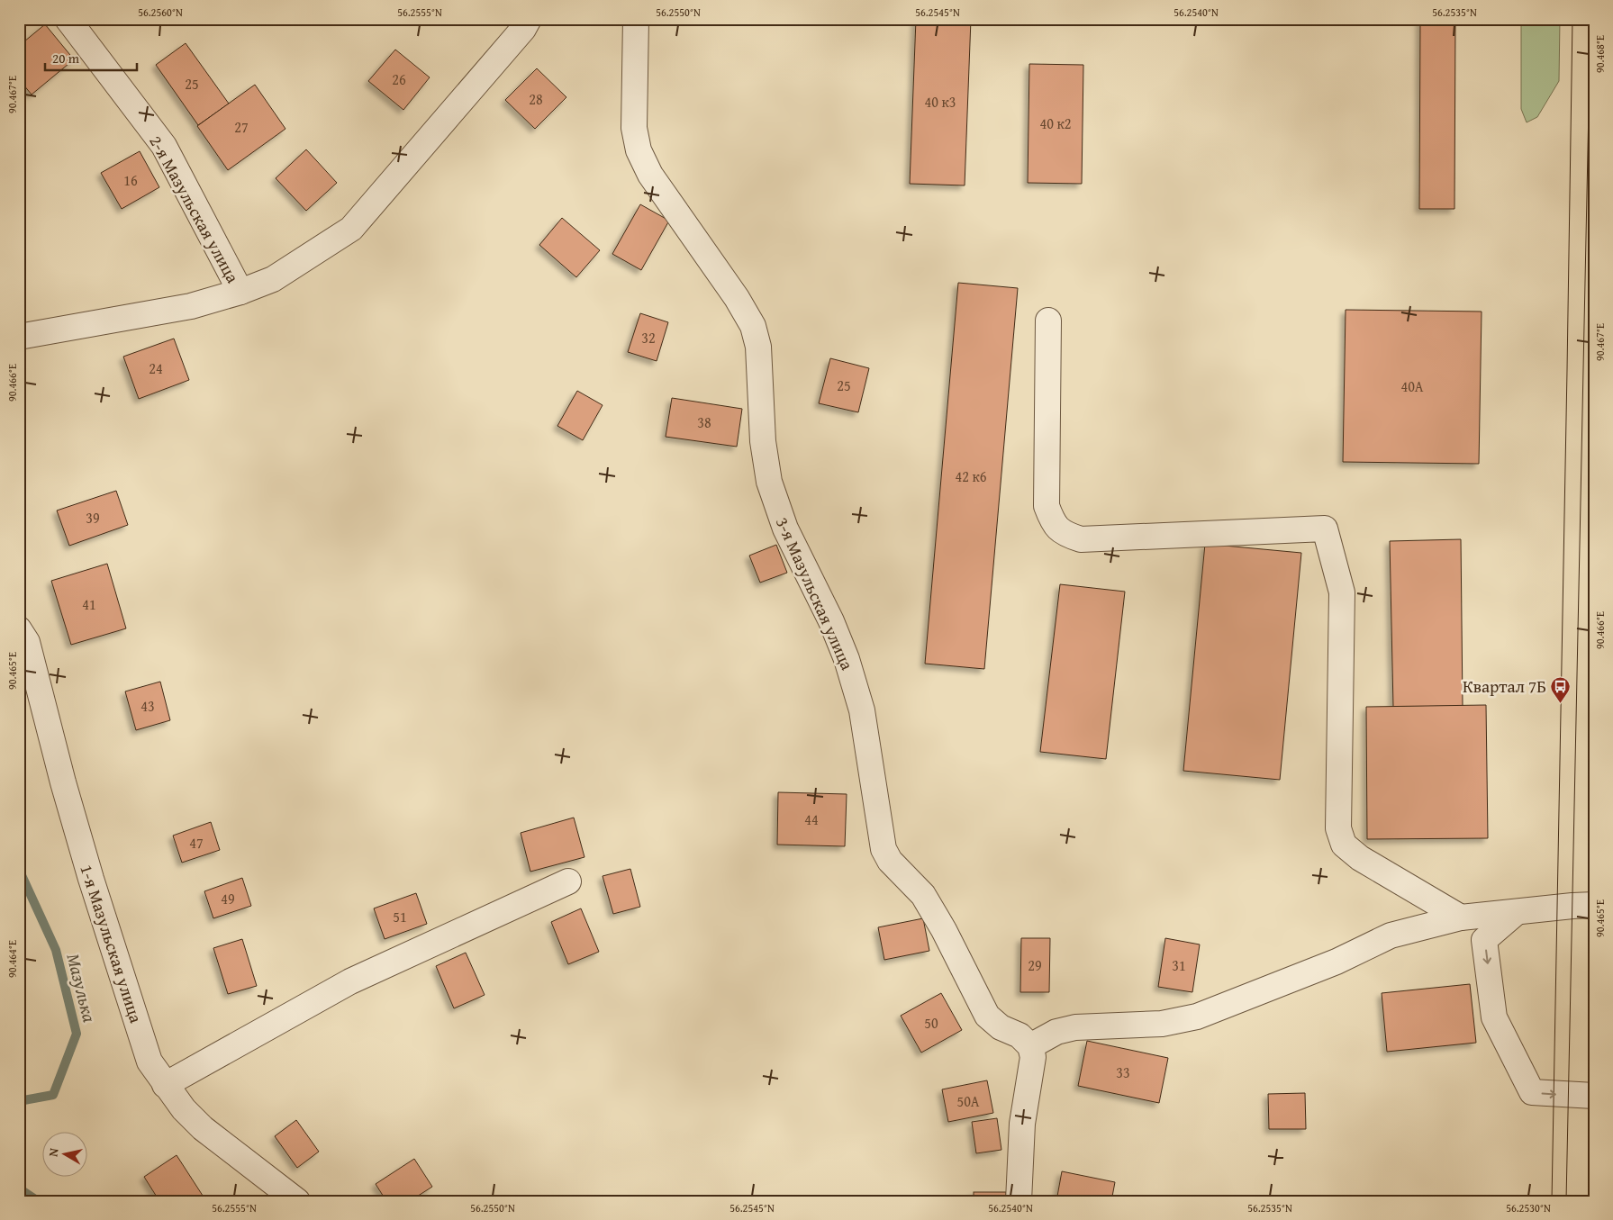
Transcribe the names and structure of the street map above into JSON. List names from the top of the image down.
{
  "streets": {
    "street": ["2-я Мазульская улица", "3-я Мазульская улица", "1-я Мазульская улица"]
  },
  "water": ["Мазулька"],
  "places": {
    "bus stop": ["Квартал 7Б"]
  },
  "house_numbers": [
    "26",
    "25",
    "28",
    "40 к3",
    "40 к2",
    "27",
    "16",
    "32",
    "24",
    "25",
    "40А",
    "38",
    "42 к6",
    "39",
    "41",
    "43",
    "44",
    "47",
    "49",
    "51",
    "29",
    "31",
    "50",
    "33",
    "50А"
  ],
  "scale_bar": "20 m",
  "north": "left",
  "coordinates": [
    "56.2560°N",
    "56.2555°N",
    "56.2550°N",
    "56.2545°N",
    "56.2540°N",
    "56.2535°N",
    "90.468°E",
    "90.467°E",
    "90.466°E",
    "90.465°E",
    "90.464°E",
    "56.2530°N"
  ]
}
